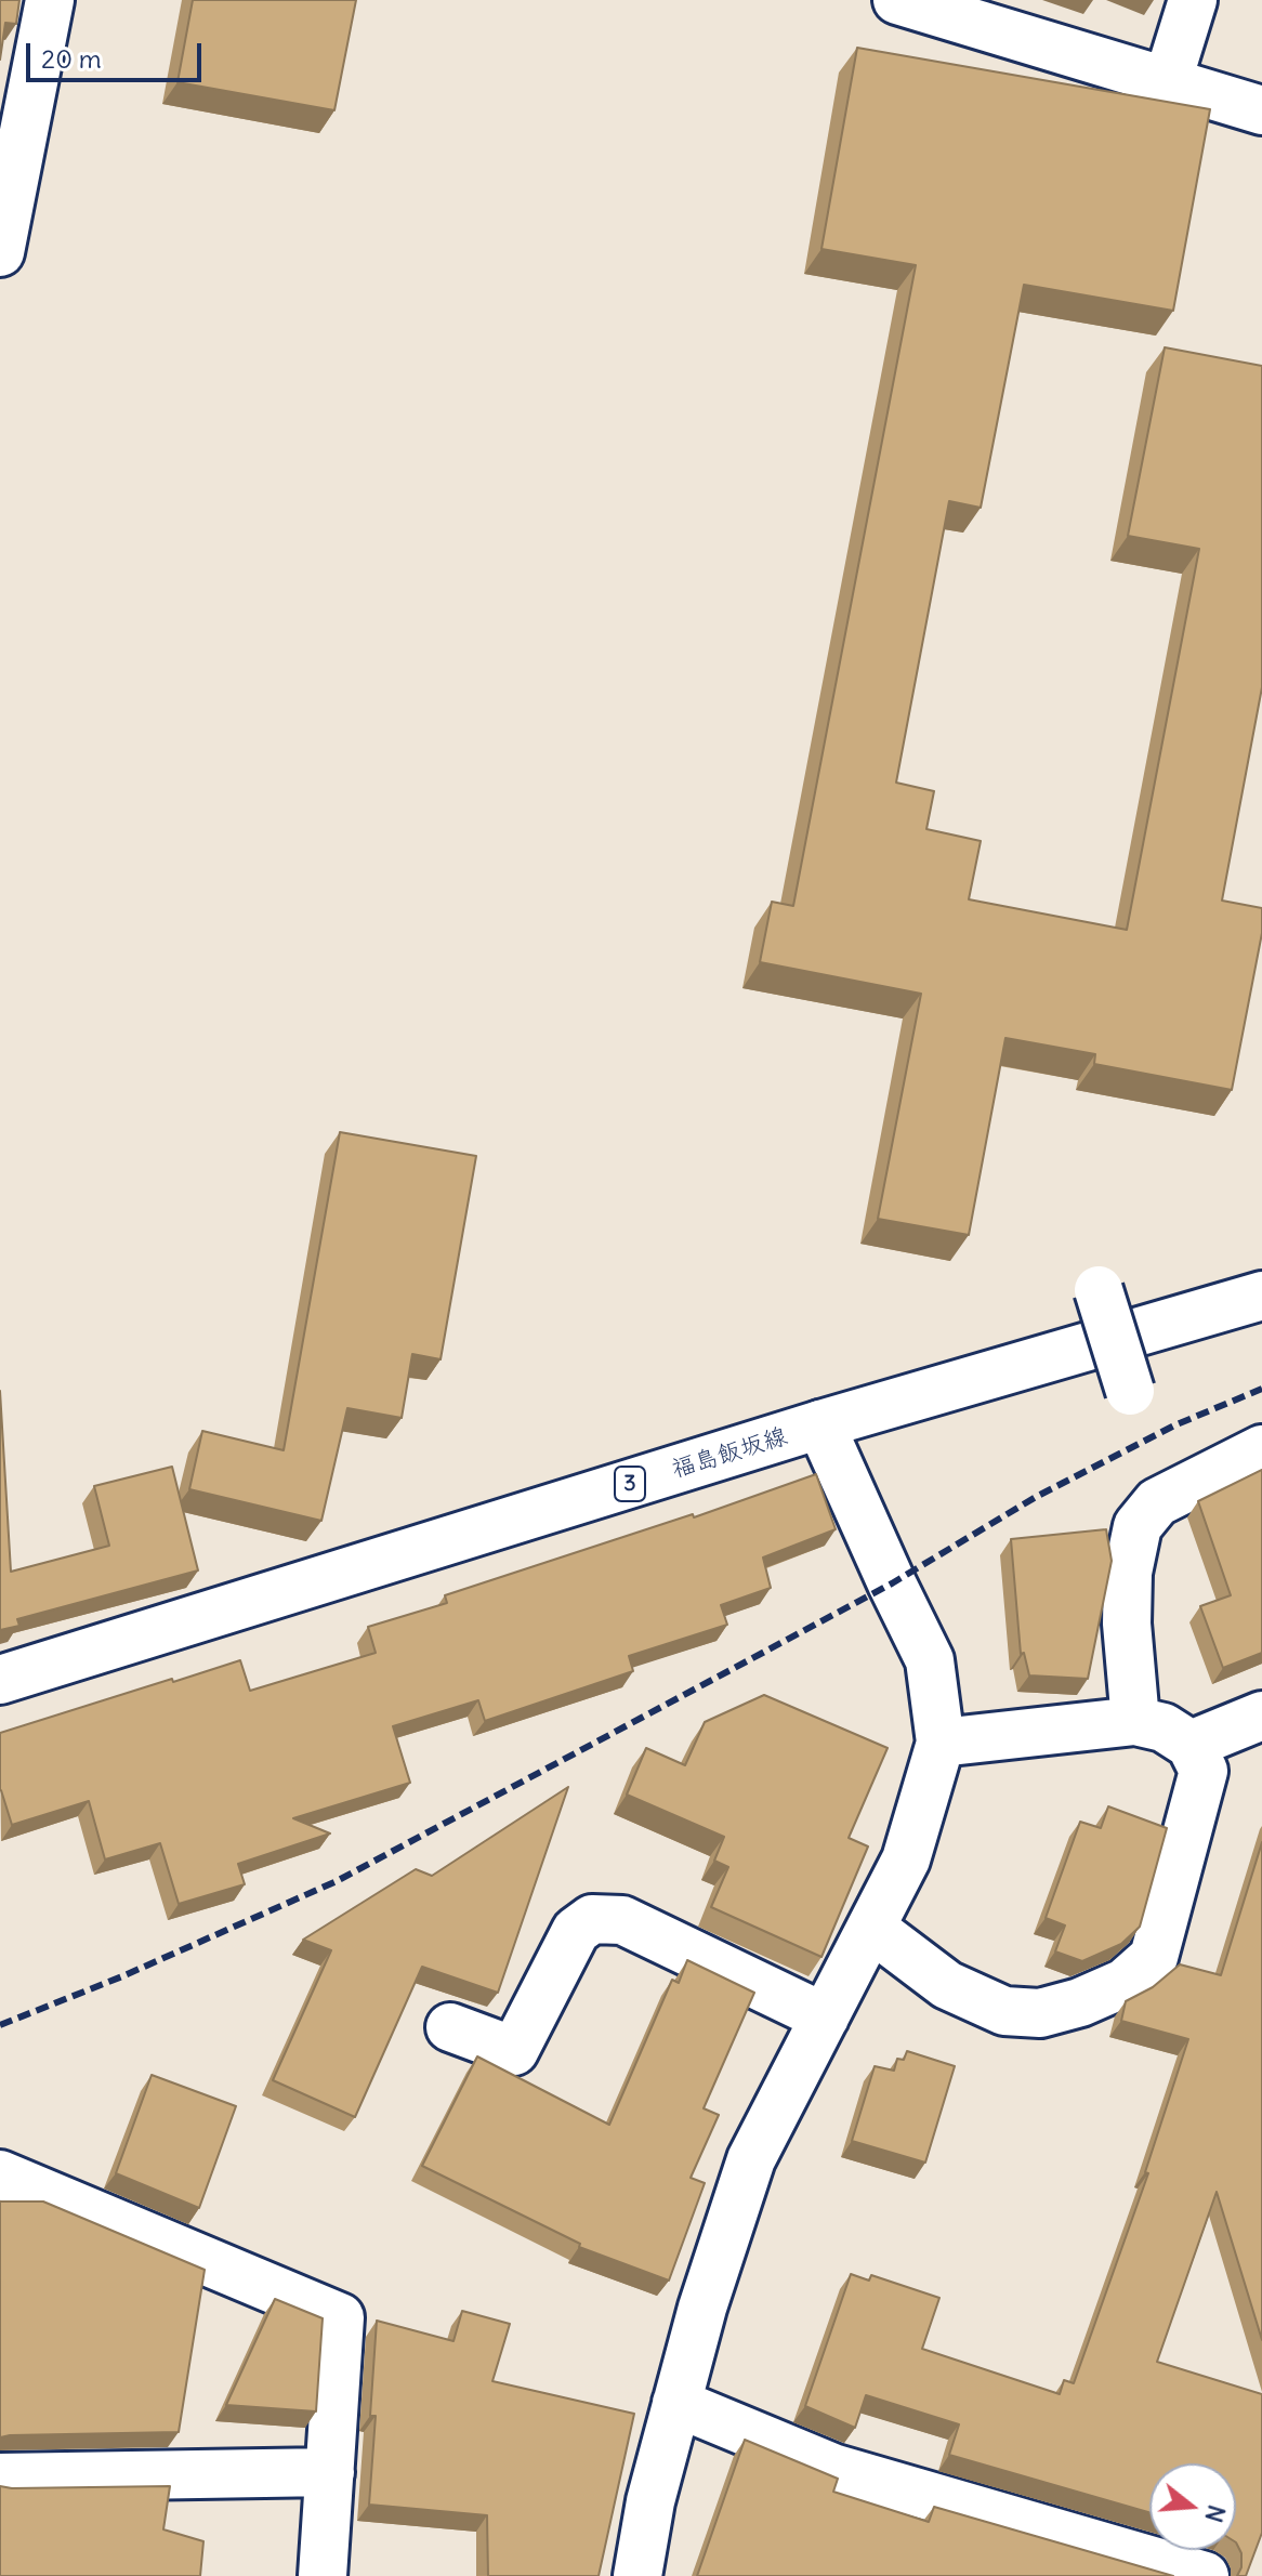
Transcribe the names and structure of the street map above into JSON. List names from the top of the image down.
{
  "streets": {
    "street": ["福島飯坂線", "3"]
  },
  "scale_bar": "20 m",
  "north": "right"
}
